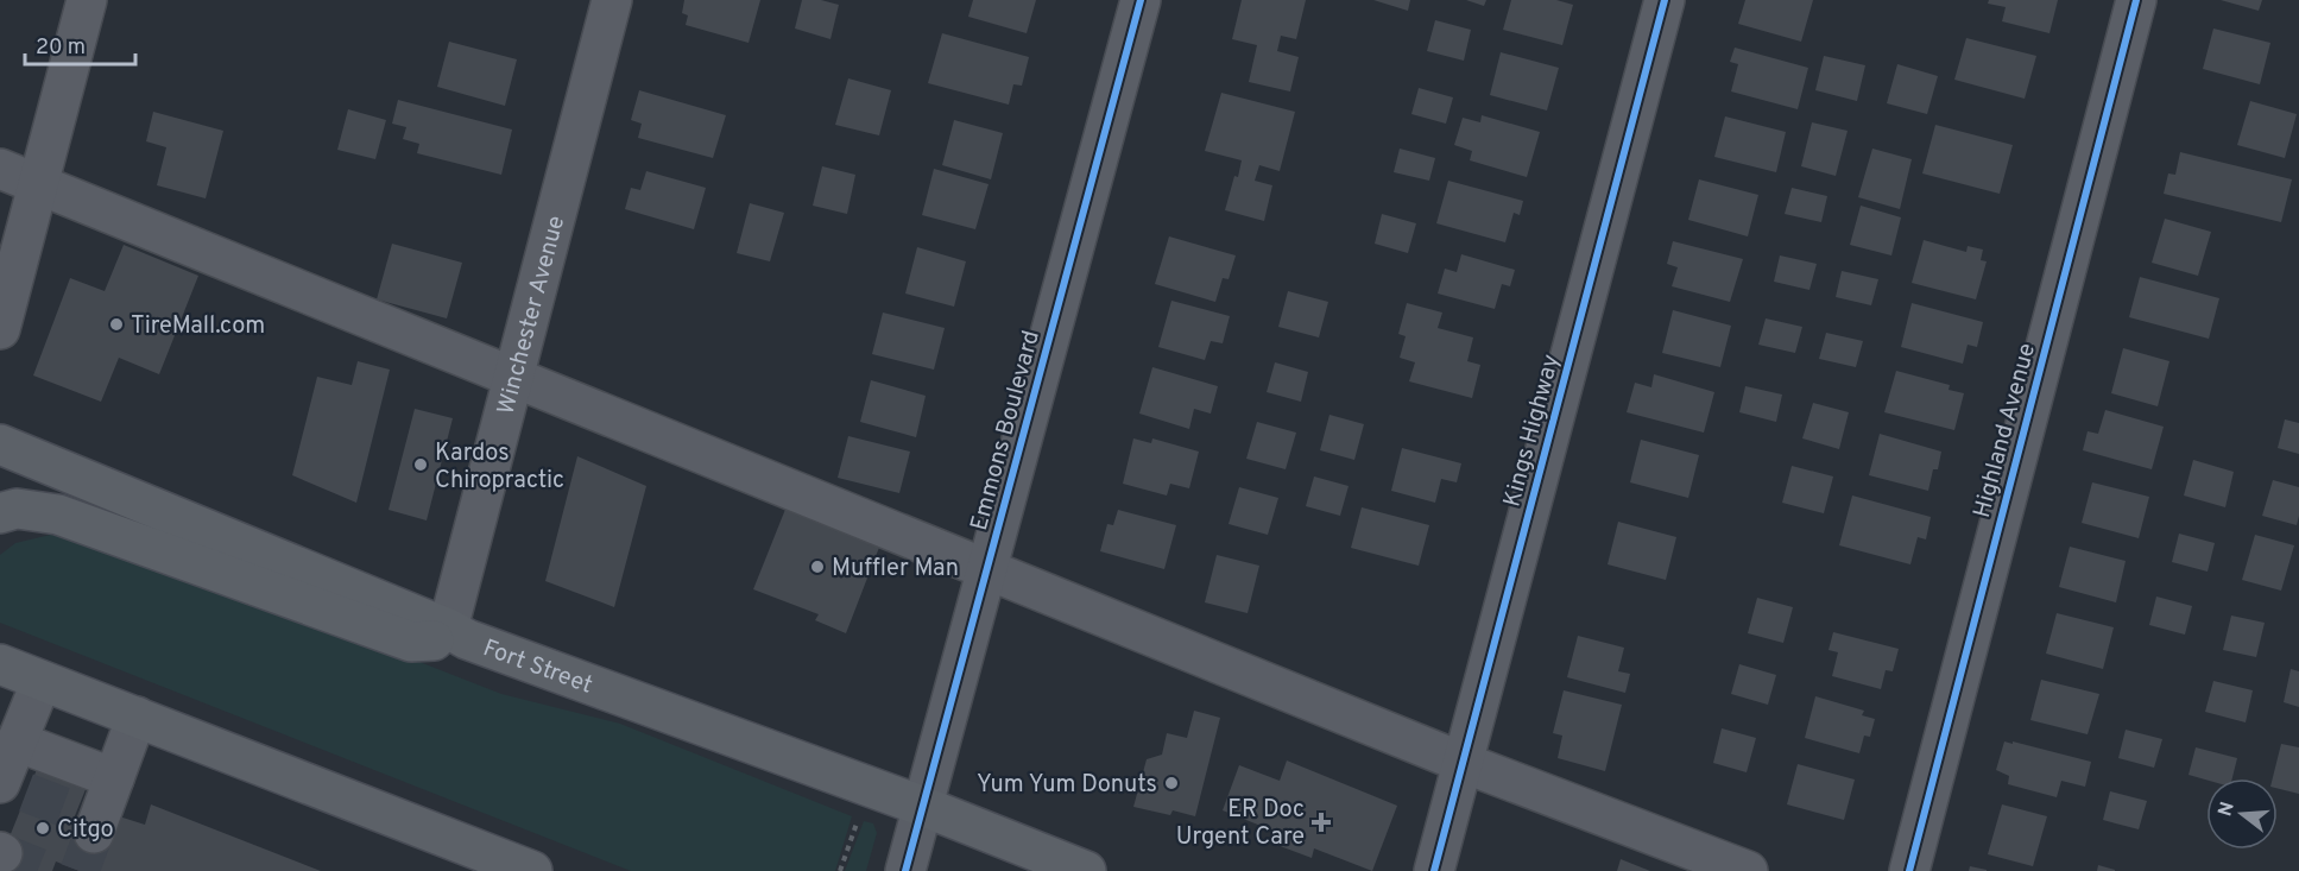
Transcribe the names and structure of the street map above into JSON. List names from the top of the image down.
{
  "streets": {
    "main road": ["Fort Street"],
    "street": [
      "Winchester Avenue",
      "Emmons Boulevard",
      "Kings Highway",
      "Highland Avenue"
    ]
  },
  "crossings": [
    ["Winchester Avenue", "Fort Street"],
    ["Emmons Boulevard", "Fort Street"]
  ],
  "places": {
    "other": [
      "TireMall.com",
      "Kardos Chiropractic",
      "Muffler Man",
      "Yum Yum Donuts",
      "Citgo"
    ],
    "health": ["ER Doc Urgent Care"]
  },
  "scale_bar": "20 m",
  "north": "left"
}
